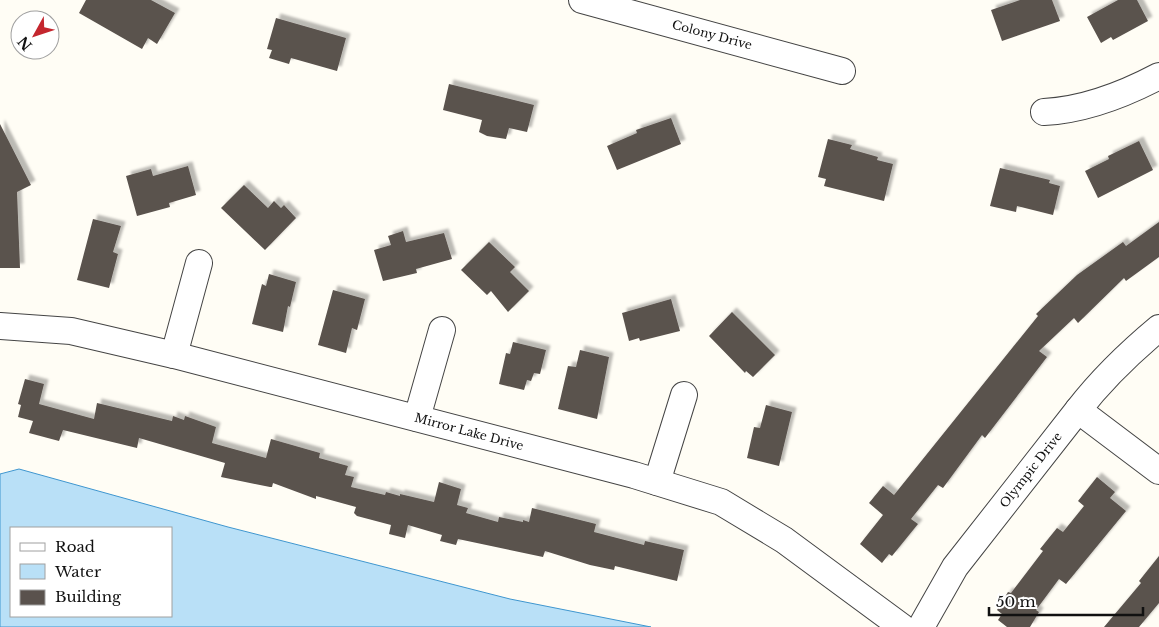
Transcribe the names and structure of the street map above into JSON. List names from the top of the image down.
{
  "streets": {
    "street": ["Colony Drive", "Mirror Lake Drive", "Olympic Drive"]
  },
  "legend": ["Road", "Water", "Building"],
  "scale_bar": "50 m",
  "north": "bottom left"
}
